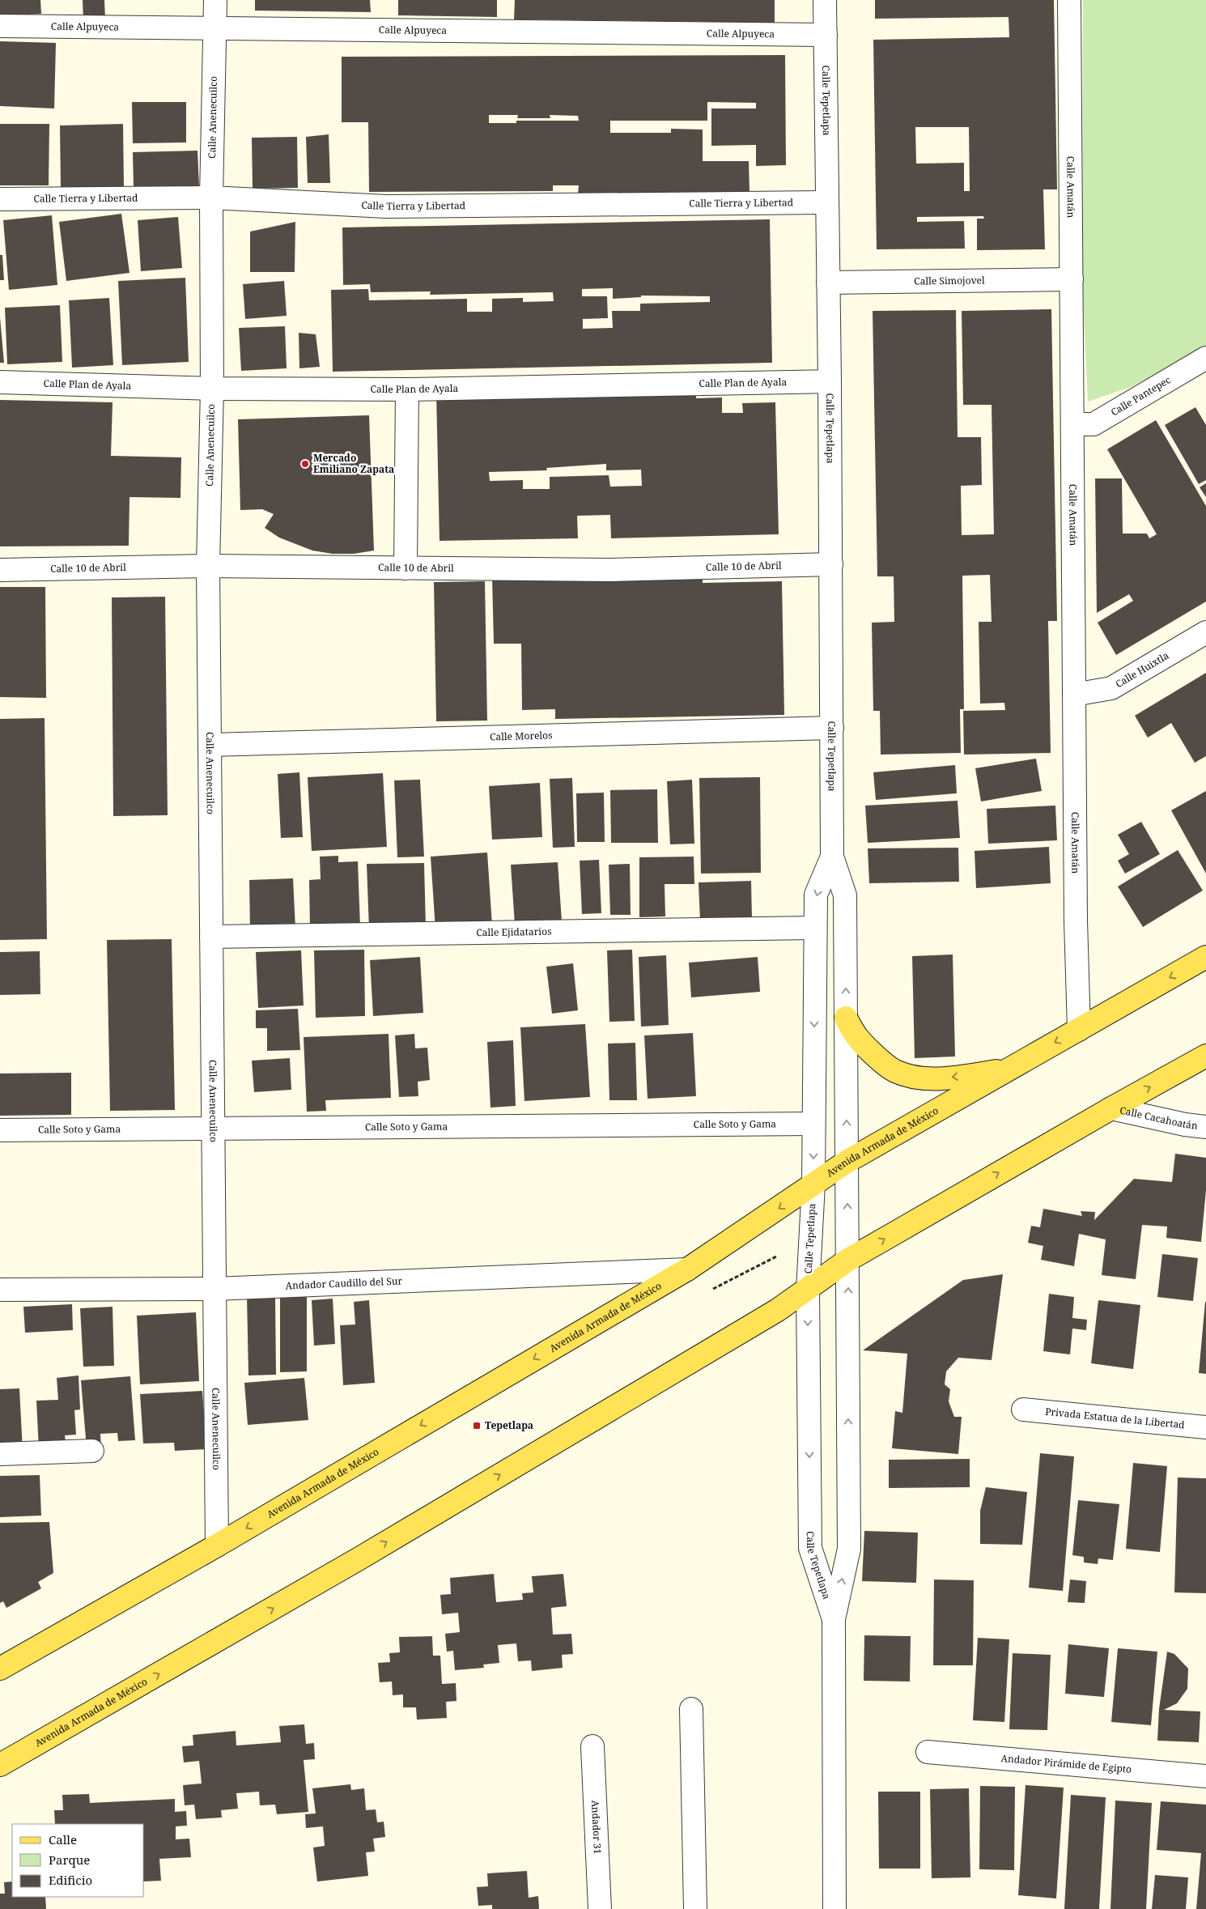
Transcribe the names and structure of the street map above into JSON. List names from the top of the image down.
{
  "streets": {
    "main road": ["Avenida Armada de México"],
    "street": [
      "Calle Alpuyeca",
      "Calle Tepetlapa",
      "Calle Anenecuilco",
      "Calle Amatán",
      "Calle Tierra y Libertad",
      "Calle Simojovel",
      "Calle Plan de Ayala",
      "Calle Pantepec",
      "Calle 10 de Abril",
      "Calle Huixtla",
      "Calle Morelos",
      "Calle Ejidatarios",
      "Calle Cacahoatán",
      "Calle Soto y Gama",
      "Andador Caudillo del Sur",
      "Privada Estatua de la Libertad",
      "Andador Pirámide de Egipto",
      "Andador 31"
    ]
  },
  "crossings": [
    ["Calle Alpuyeca", "Calle Tepetlapa"],
    ["Calle Alpuyeca", "Calle Anenecuilco"],
    ["Calle Tepetlapa", "Calle Tierra y Libertad"],
    ["Calle Tepetlapa", "Calle Simojovel"],
    ["Calle Tepetlapa", "Calle Plan de Ayala"],
    ["Calle Tepetlapa", "Calle 10 de Abril"],
    ["Calle Tepetlapa", "Calle Morelos"],
    ["Calle Tepetlapa", "Calle Ejidatarios"],
    ["Calle Tepetlapa", "Calle Soto y Gama"],
    ["Calle Tepetlapa", "Avenida Armada de México"],
    ["Calle Anenecuilco", "Calle Tierra y Libertad"],
    ["Calle Anenecuilco", "Calle Plan de Ayala"],
    ["Calle Anenecuilco", "Calle 10 de Abril"],
    ["Calle Anenecuilco", "Calle Morelos"],
    ["Calle Anenecuilco", "Calle Ejidatarios"],
    ["Calle Anenecuilco", "Calle Soto y Gama"],
    ["Calle Anenecuilco", "Avenida Armada de México"],
    ["Calle Anenecuilco", "Andador Caudillo del Sur"],
    ["Calle Amatán", "Calle Simojovel"],
    ["Calle Amatán", "Calle Pantepec"],
    ["Calle Amatán", "Calle Huixtla"],
    ["Calle Amatán", "Avenida Armada de México"],
    ["Calle Cacahoatán", "Avenida Armada de México"],
    ["Avenida Armada de México", "Andador Caudillo del Sur"]
  ],
  "places": {
    "other": ["Mercado Emiliano Zapata"],
    "transit": ["Tepetlapa"]
  },
  "legend": ["Calle", "Parque", "Edificio"]
}
